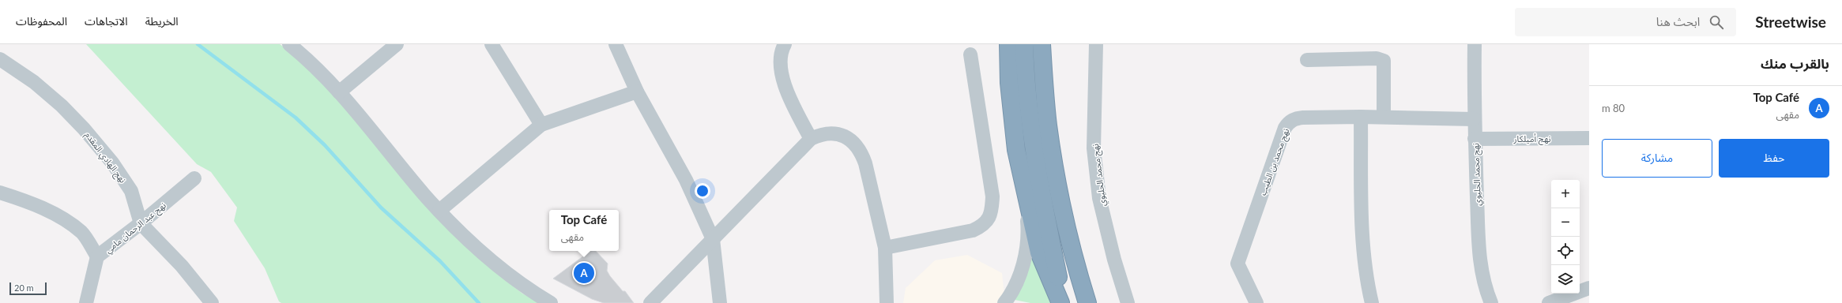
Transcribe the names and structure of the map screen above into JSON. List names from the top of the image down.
{
  "streets": {
    "street": [
      "نهج أميلكار",
      "نهج الهادي المقدم",
      "نهج محمد بن الطيب",
      "نهج محمد الحليوي",
      "نهج عبد الرحمان مامي"
    ]
  },
  "crossings": [
    ["نهج أميلكار", "نهج محمد الحليوي"],
    ["نهج الهادي المقدم", "نهج عبد الرحمان مامي"],
    ["نهج محمد بن الطيب", "نهج محمد الحليوي"]
  ],
  "scale_bar": "20 m",
  "page": {
    "header": "Streetwise",
    "search": "ابحث هنا",
    "nav": ["الخريطة", "الاتجاهات", "المحفوظات"],
    "heading": "بالقرب منك",
    "list": [
      {
        "mark": "A",
        "name": "Top Café",
        "note": "مقهى",
        "value": "80 m"
      }
    ],
    "buttons": ["حفظ", "مشاركة"],
    "map_buttons": ["+", "−"],
    "popup": ["Top Café", "مقهى"],
    "pins": "A",
    "scale": "20 m"
  }
}
